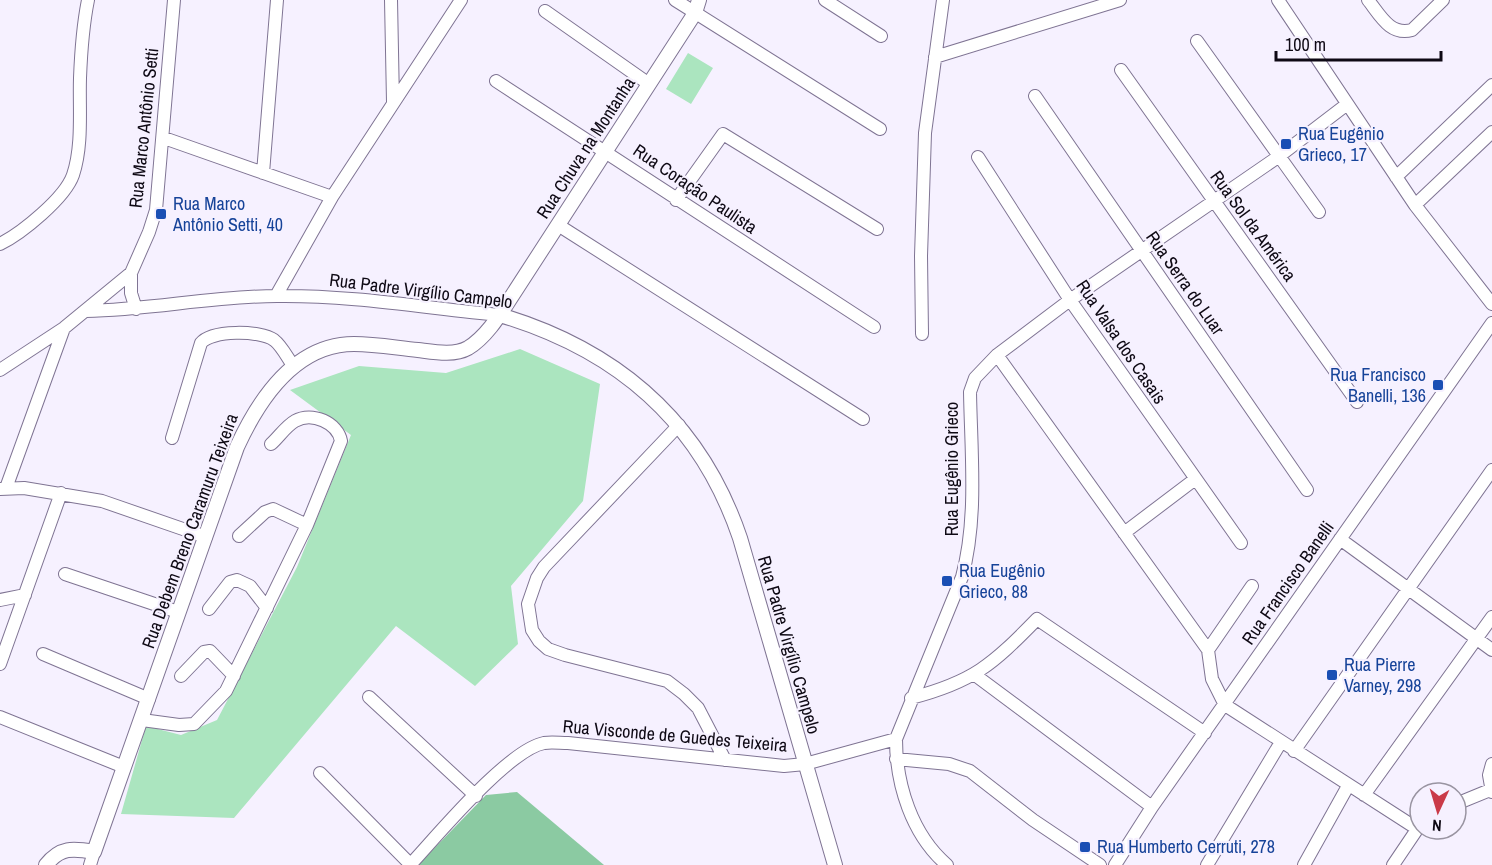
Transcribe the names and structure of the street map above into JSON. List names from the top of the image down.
{
  "streets": {
    "street": [
      "Rua Marco Antônio Setti",
      "Rua Chuva na Montanha",
      "Rua Coração Paulista",
      "Rua Sol da América",
      "Rua Serra do Luar",
      "Rua Padre Virgílio Campelo",
      "Rua Valsa dos Casais",
      "Rua Eugênio Grieco",
      "Rua Debem Breno Caramuru Teixeira",
      "Rua Francisco Banelli",
      "Rua Visconde de Guedes Teixeira"
    ]
  },
  "crossings": [
    ["Rua Marco Antônio Setti", "Rua Padre Virgílio Campelo"],
    ["Rua Chuva na Montanha", "Rua Coração Paulista"],
    ["Rua Chuva na Montanha", "Rua Padre Virgílio Campelo"],
    ["Rua Chuva na Montanha", "Rua Debem Breno Caramuru Teixeira"],
    ["Rua Padre Virgílio Campelo", "Rua Debem Breno Caramuru Teixeira"],
    ["Rua Padre Virgílio Campelo", "Rua Visconde de Guedes Teixeira"]
  ],
  "places": {
    "transit": [
      "Rua Eugênio Grieco, 17",
      "Rua Marco Antônio Setti, 40",
      "Rua Francisco Banelli, 136",
      "Rua Eugênio Grieco, 88",
      "Rua Pierre Varney, 298",
      "Rua Humberto Cerruti, 278"
    ]
  },
  "scale_bar": "100 m",
  "north": "bottom"
}
